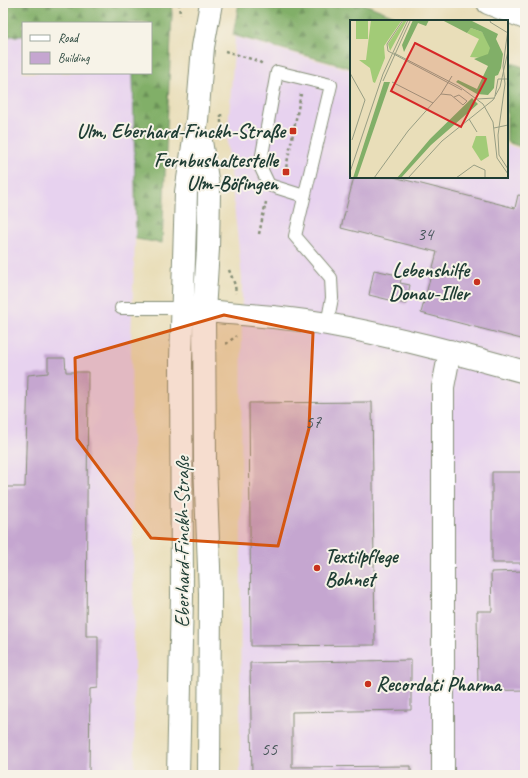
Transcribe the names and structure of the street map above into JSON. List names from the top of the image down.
{
  "streets": {
    "street": ["Eberhard-Finckh-Straße"]
  },
  "places": {
    "transit": ["Ulm, Eberhard-Finckh-Straße", "Fernbushaltestelle Ulm-Böfingen"],
    "other": ["Lebenshilfe Donau-Iller", "Textilpflege Bohnet", "Recordati Pharma"]
  },
  "house_numbers": ["34", "57", "55"],
  "legend": ["Road", "Building"]
}
